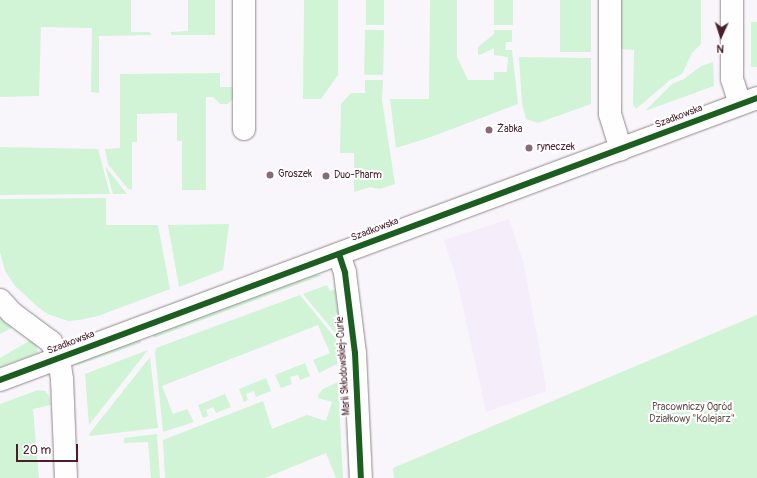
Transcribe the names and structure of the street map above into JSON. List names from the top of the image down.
{
  "streets": {
    "street": ["Szadkowska", "Marii Skłodowskiej-Curie"]
  },
  "crossings": [
    ["Szadkowska", "Marii Skłodowskiej-Curie"]
  ],
  "parks": ["Pracowniczy Ogród Działkowy \"Kolejarz\""],
  "places": [
    "Żabka",
    "ryneczek",
    "Groszek",
    "Duo-Pharm"
  ],
  "scale_bar": "20 m",
  "north": "bottom"
}
